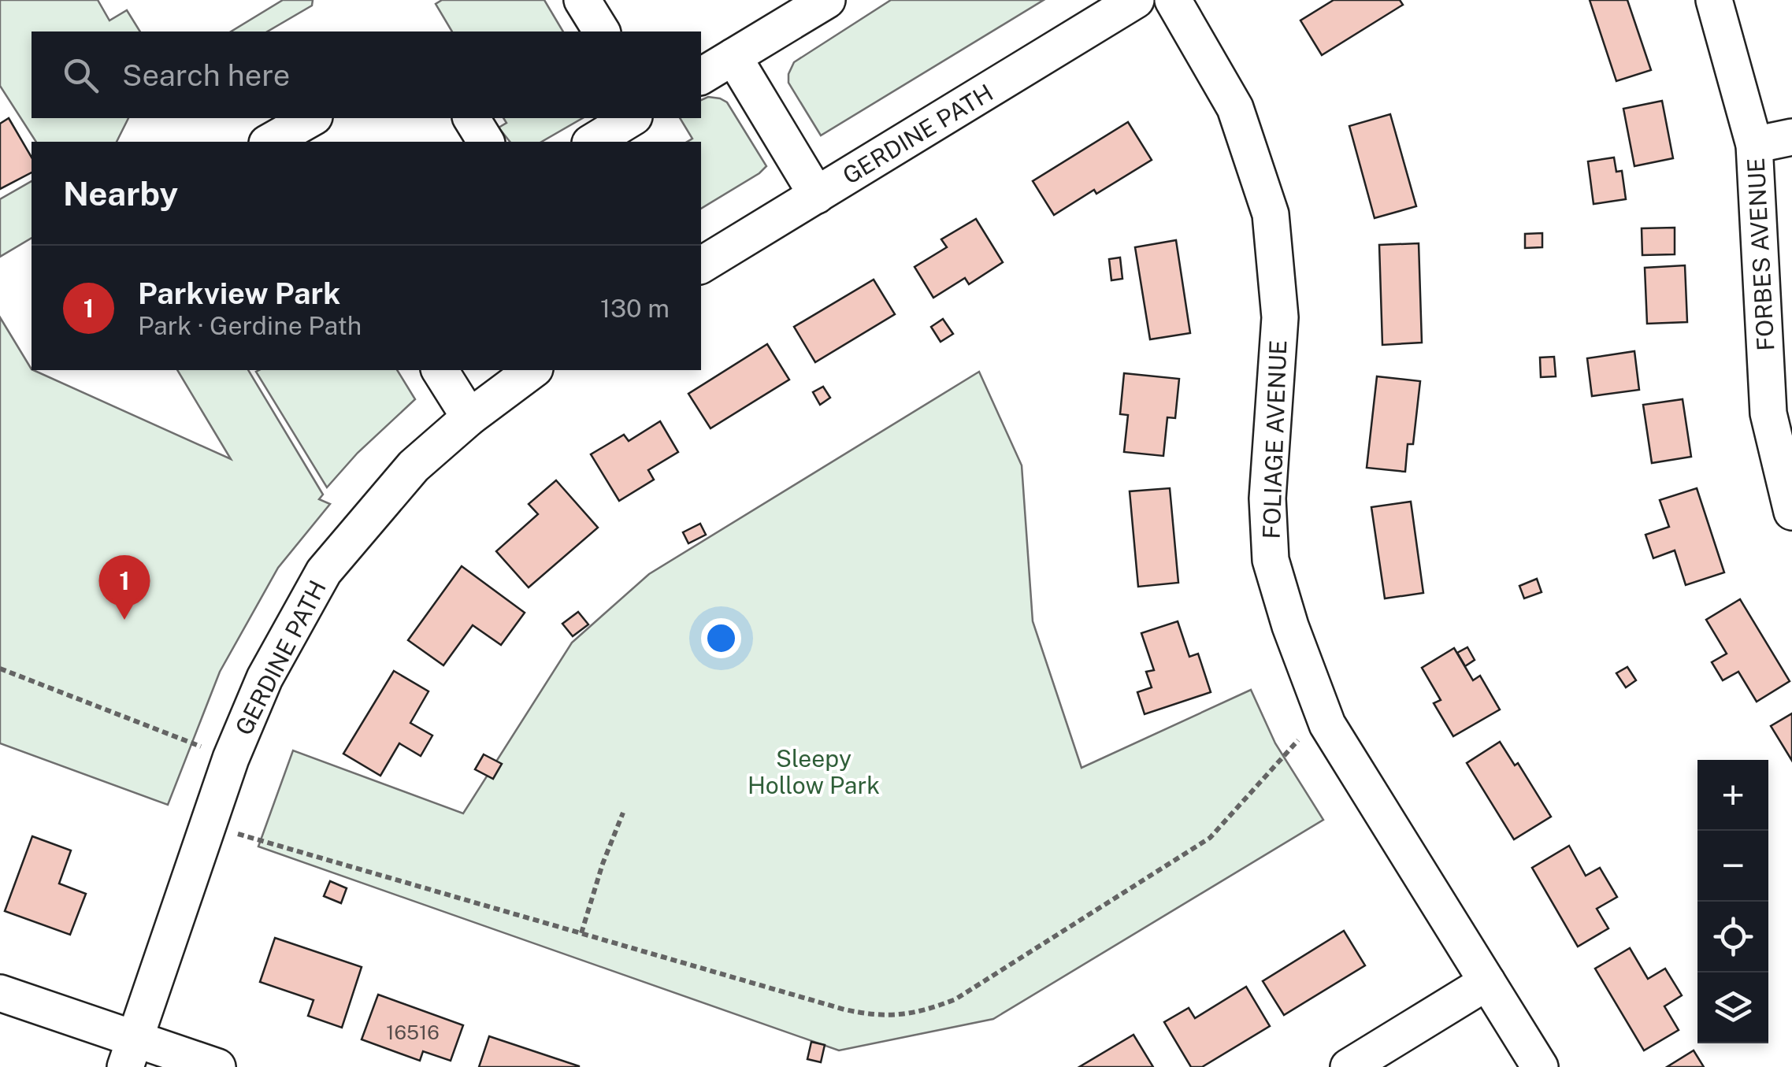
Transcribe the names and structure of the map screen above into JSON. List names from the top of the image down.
{
  "streets": {
    "street": ["GERDINE PATH", "FORBES AVENUE", "FOLIAGE AVENUE"]
  },
  "parks": ["Sleepy Hollow Park"],
  "house_numbers": ["16516"],
  "page": {
    "search": "Search here",
    "heading": "Nearby",
    "list": [
      {
        "mark": "1",
        "name": "Parkview Park",
        "note": "Park · Gerdine Path",
        "value": "130 m"
      }
    ],
    "pins": "1",
    "map_buttons": ["+", "−"]
  }
}
